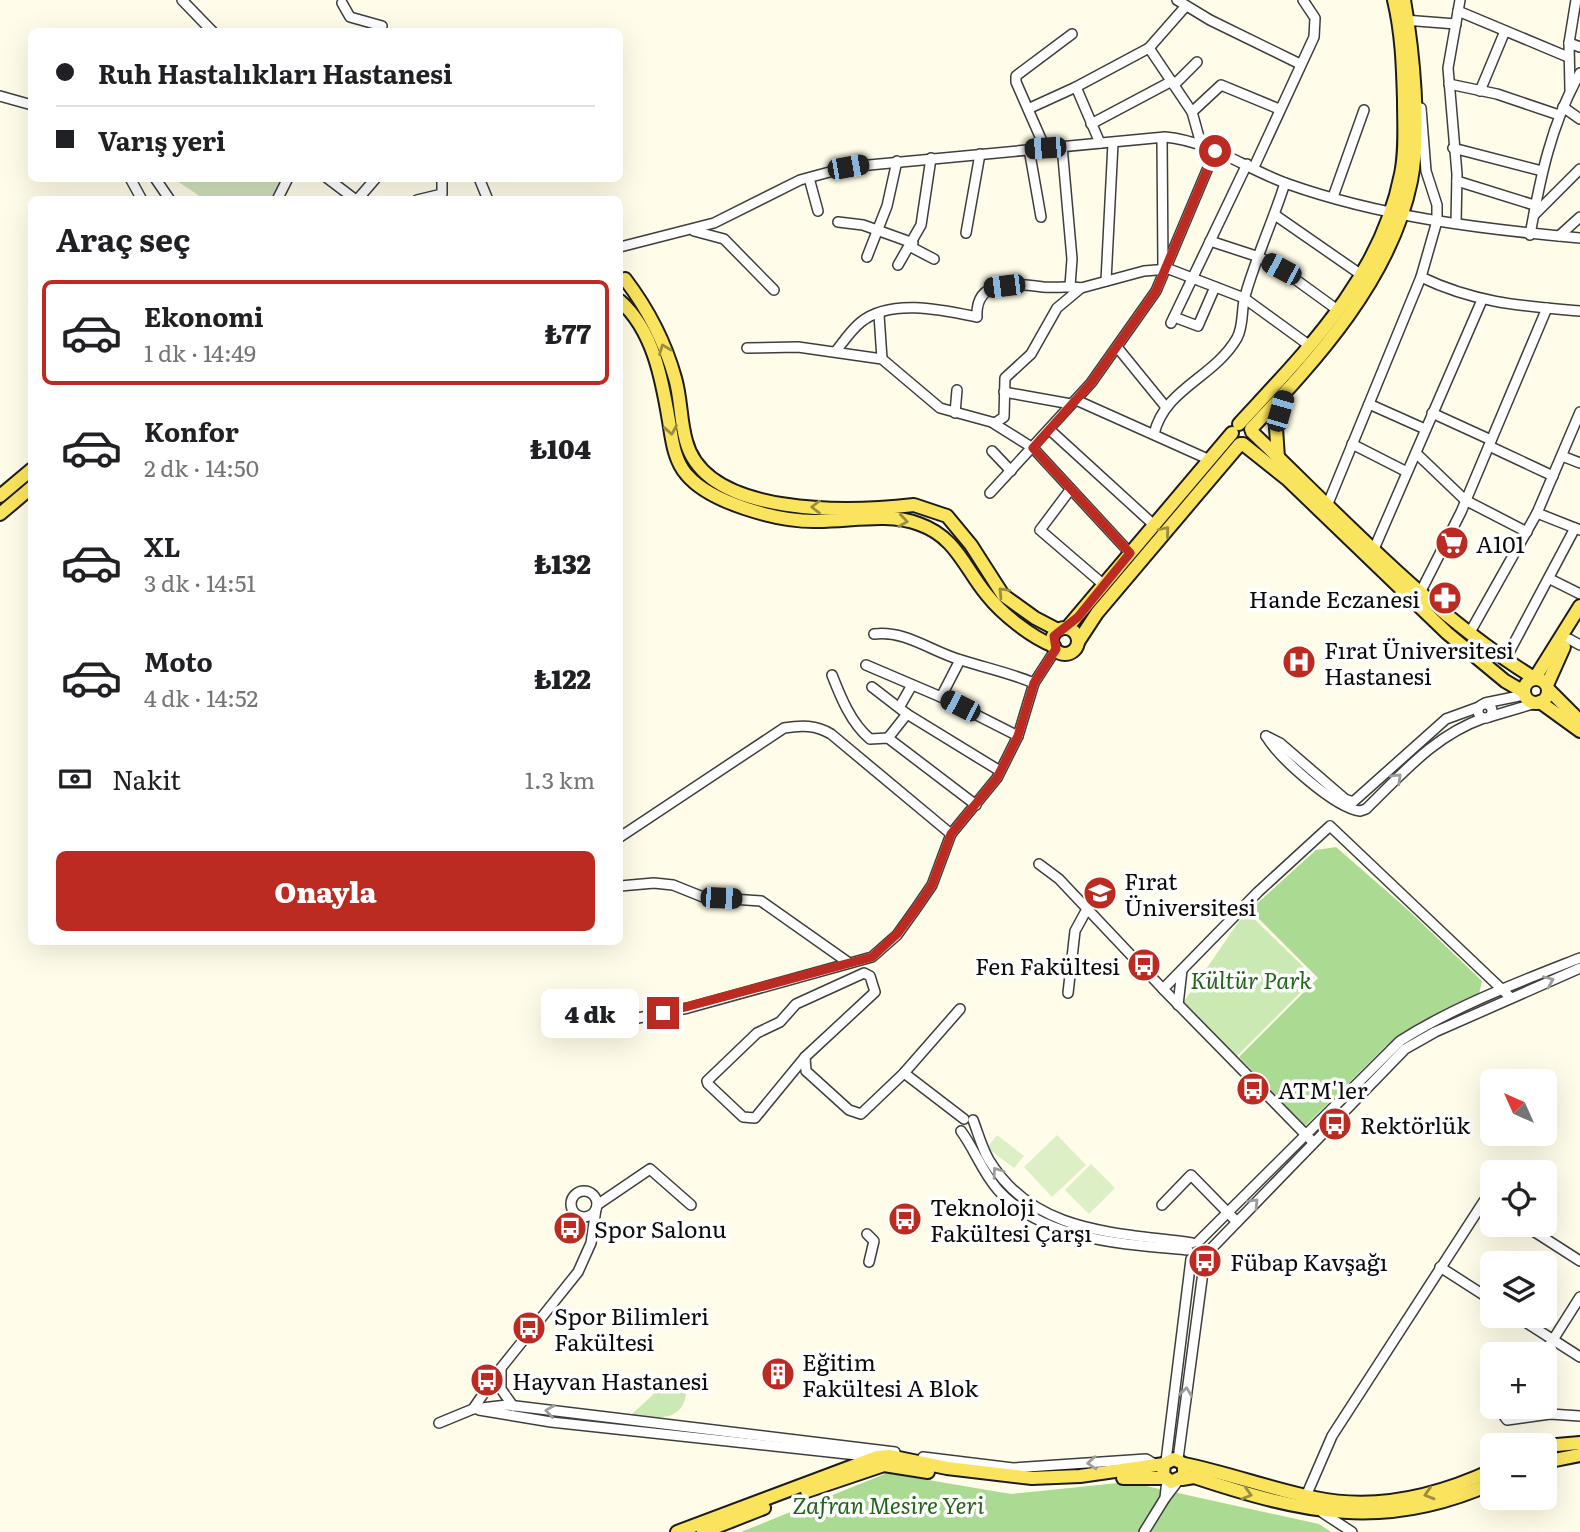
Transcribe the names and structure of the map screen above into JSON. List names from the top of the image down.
{
  "parks": ["Kültür Park", "Zafran Mesire Yeri"],
  "places": {
    "supermarket": ["A101"],
    "pharmacy": ["Hande Eczanesi"],
    "hospital": ["Fırat Üniversitesi Hastanesi"],
    "school or university": ["Fırat Üniversitesi"],
    "bus stop": [
      "Fen Fakültesi",
      "ATM'ler",
      "Rektörlük",
      "Teknoloji Fakültesi Çarşı",
      "Spor Salonu",
      "Fübap Kavşağı",
      "Spor Bilimleri Fakültesi",
      "Hayvan Hastanesi"
    ],
    "building": ["Eğitim Fakültesi A Blok"]
  },
  "north": "top left",
  "page": {
    "banner": ["Ruh Hastalıkları Hastanesi", "Varış yeri"],
    "heading": "Araç seç",
    "list": [
      {
        "name": "Ekonomi",
        "note": "1 dk · 14:49",
        "value": "₺77"
      },
      {
        "name": "Konfor",
        "note": "2 dk · 14:50",
        "value": "₺104"
      },
      {
        "name": "XL",
        "note": "3 dk · 14:51",
        "value": "₺132"
      },
      {
        "name": "Moto",
        "note": "4 dk · 14:52",
        "value": "₺122"
      }
    ],
    "pay": ["Nakit", "1.3 km"],
    "buttons": "Onayla",
    "bubble": "4 dk",
    "map_buttons": ["+", "−"]
  }
}
